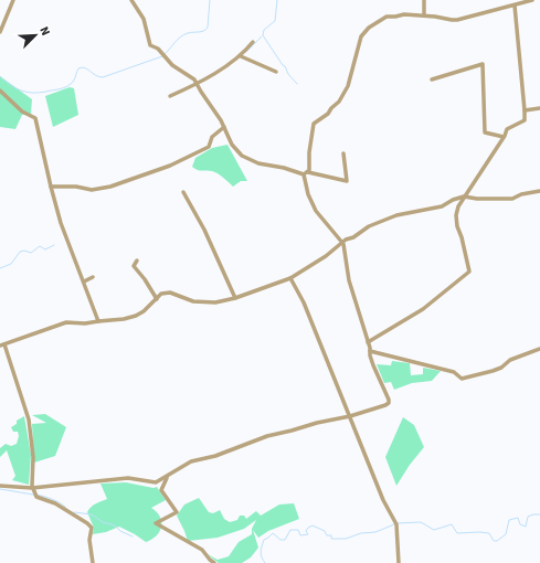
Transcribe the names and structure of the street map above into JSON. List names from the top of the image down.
{
  "north": "top right"
}
